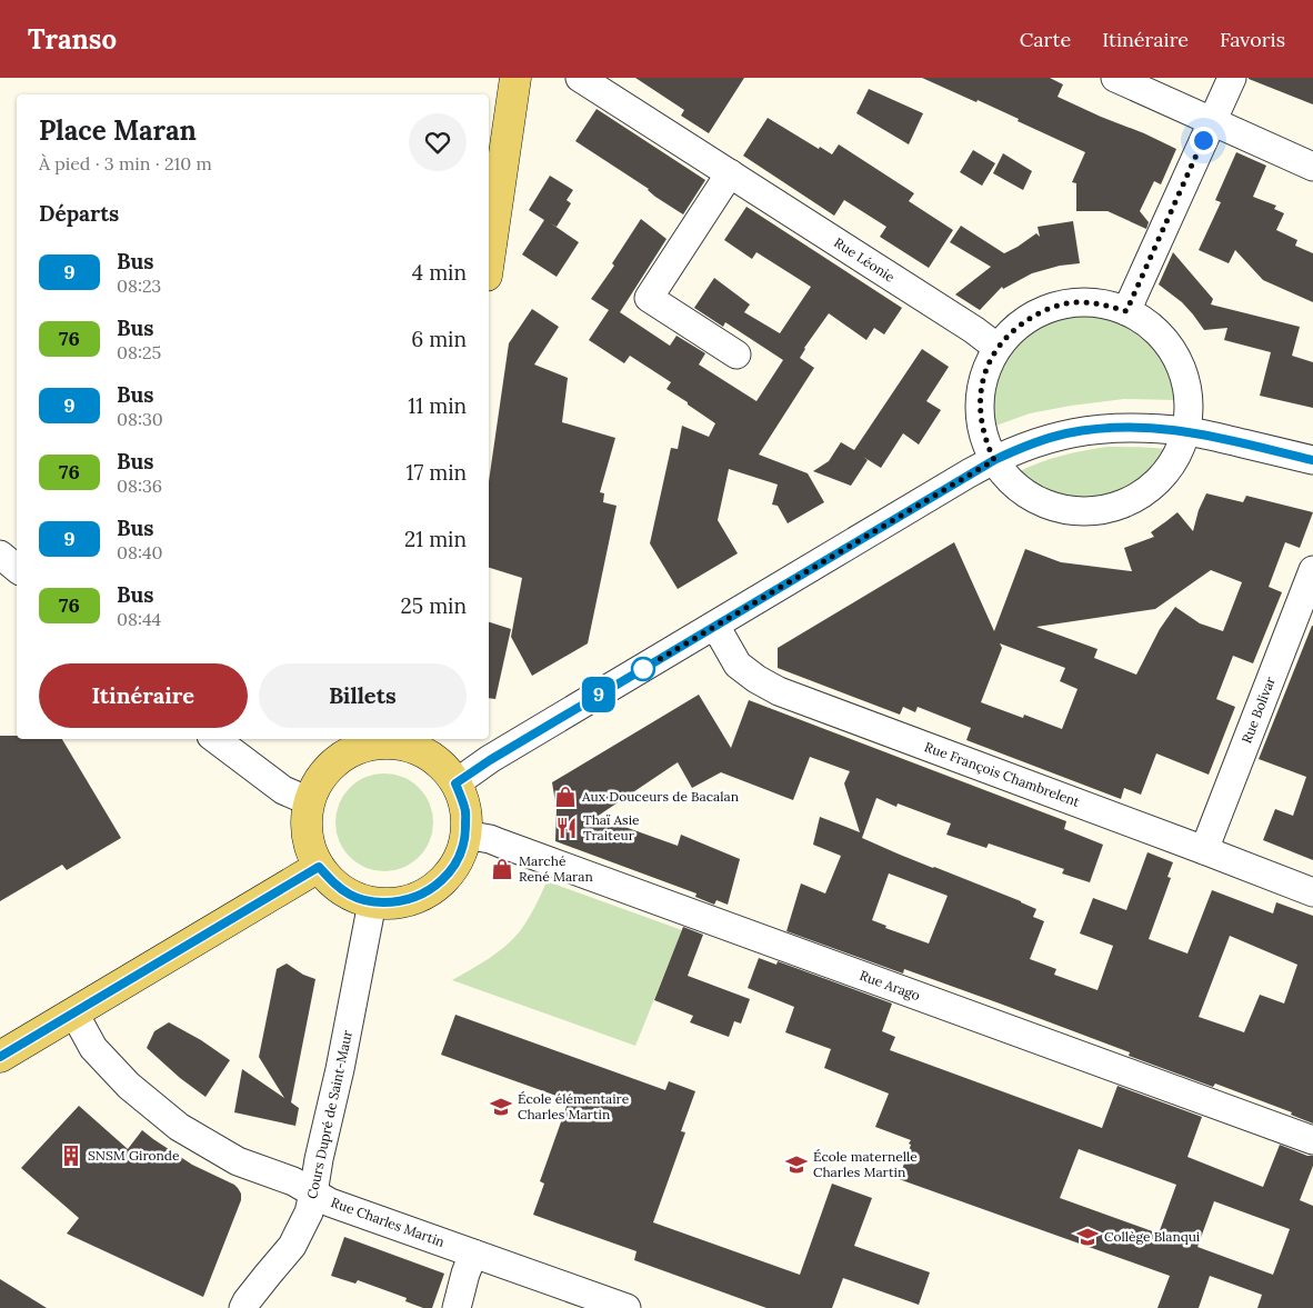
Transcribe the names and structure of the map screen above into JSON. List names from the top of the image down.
{
  "streets": {
    "street": [
      "Rue Léonie",
      "Rue Bolivar",
      "Rue François Chambrelent",
      "Rue Arago",
      "Cours Dupré de Saint-Maur",
      "Rue Charles Martin"
    ]
  },
  "crossings": [
    ["Rue Bolivar", "Rue François Chambrelent"],
    ["Rue Arago", "Cours Dupré de Saint-Maur"],
    ["Cours Dupré de Saint-Maur", "Rue Charles Martin"]
  ],
  "places": {
    "shop": ["Aux Douceurs de Bacalan", "Marché René Maran"],
    "restaurant": ["Thaï Asie Traiteur"],
    "school or university": ["École élémentaire Charles Martin", "École maternelle Charles Martin", "Collège Blanqui"],
    "building": ["SNSM Gironde"]
  },
  "lines": ["bus line 9"],
  "page": {
    "header": "Transo",
    "nav": ["Carte", "Itinéraire", "Favoris"],
    "on_map": "9",
    "heading": [
      ["Place Maran", "À pied · 3 min · 210 m"],
      "Départs"
    ],
    "list": [
      {
        "mark": "9",
        "name": "Bus",
        "note": "08:23",
        "value": "4 min"
      },
      {
        "mark": "76",
        "name": "Bus",
        "note": "08:25",
        "value": "6 min"
      },
      {
        "mark": "9",
        "name": "Bus",
        "note": "08:30",
        "value": "11 min"
      },
      {
        "mark": "76",
        "name": "Bus",
        "note": "08:36",
        "value": "17 min"
      },
      {
        "mark": "9",
        "name": "Bus",
        "note": "08:40",
        "value": "21 min"
      },
      {
        "mark": "76",
        "name": "Bus",
        "note": "08:44",
        "value": "25 min"
      }
    ],
    "buttons": ["Itinéraire", "Billets"]
  }
}
